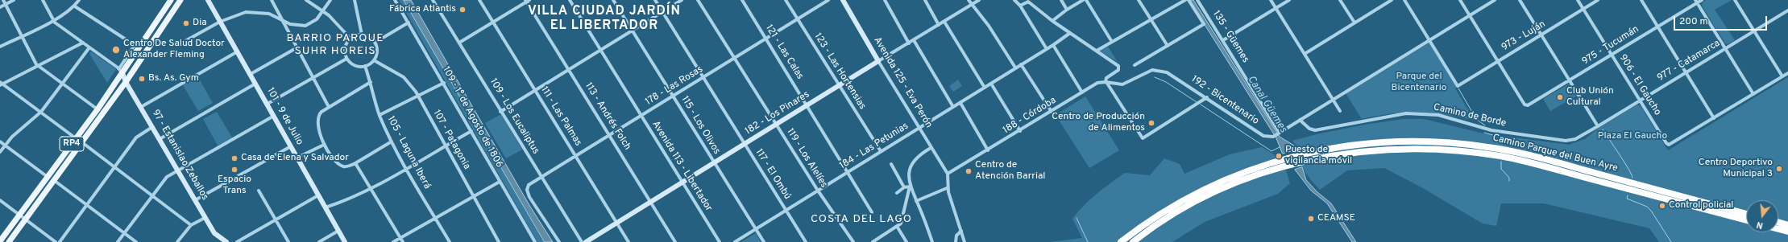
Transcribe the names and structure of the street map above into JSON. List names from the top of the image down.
{
  "streets": {
    "highway": ["Camino Parque del Buen Ayre"],
    "main road": ["RP4"],
    "street": [
      "973 - Luján",
      "135 - Güemes",
      "975 - Tucumán",
      "121 - Las Calas",
      "977 - Catamarca",
      "123 - Las Hortensias",
      "Avenida 125 - Eva Perón",
      "906 - El Gaucho",
      "178 - Las Rosas",
      "192 - Bicentenario",
      "182 - Los Pinares",
      "188 - Córdoba",
      "Camino de Borde",
      "101 - 9 de Julio",
      "109 - Los Eucaliptus",
      "111 - Las Palmas",
      "113 - Andrés Folch",
      "109 - 1° de Agosto de 1806",
      "115 - Los Olivos",
      "107 - Patagonia",
      "184 - Las Petunias",
      "105 - Laguna Iberá",
      "97 - Estanislao Zeballos",
      "119 - Los Alelíes",
      "Avenida 113 - Libertador",
      "117 - El Ombú"
    ]
  },
  "crossings": [
    ["973 - Luján", "975 - Tucumán"],
    ["973 - Luján", "906 - El Gaucho"],
    ["973 - Luján", "192 - Bicentenario"],
    ["135 - Güemes", "192 - Bicentenario"],
    ["975 - Tucumán", "906 - El Gaucho"],
    ["121 - Las Calas", "178 - Las Rosas"],
    ["121 - Las Calas", "182 - Los Pinares"],
    ["121 - Las Calas", "184 - Las Petunias"],
    ["977 - Catamarca", "906 - El Gaucho"],
    ["977 - Catamarca", "Camino de Borde"],
    ["123 - Las Hortensias", "178 - Las Rosas"],
    ["123 - Las Hortensias", "182 - Los Pinares"],
    ["123 - Las Hortensias", "184 - Las Petunias"],
    ["Avenida 125 - Eva Perón", "182 - Los Pinares"],
    ["Avenida 125 - Eva Perón", "188 - Córdoba"],
    ["Avenida 125 - Eva Perón", "184 - Las Petunias"],
    ["178 - Las Rosas", "109 - Los Eucaliptus"],
    ["178 - Las Rosas", "111 - Las Palmas"],
    ["178 - Las Rosas", "113 - Andrés Folch"],
    ["178 - Las Rosas", "115 - Los Olivos"],
    ["178 - Las Rosas", "119 - Los Alelíes"],
    ["178 - Las Rosas", "Avenida 113 - Libertador"],
    ["178 - Las Rosas", "117 - El Ombú"],
    ["192 - Bicentenario", "188 - Córdoba"],
    ["192 - Bicentenario", "Camino de Borde"],
    ["182 - Los Pinares", "111 - Las Palmas"],
    ["182 - Los Pinares", "113 - Andrés Folch"],
    ["182 - Los Pinares", "115 - Los Olivos"],
    ["182 - Los Pinares", "119 - Los Alelíes"],
    ["182 - Los Pinares", "Avenida 113 - Libertador"],
    ["182 - Los Pinares", "117 - El Ombú"],
    ["115 - Los Olivos", "184 - Las Petunias"],
    ["107 - Patagonia", "105 - Laguna Iberá"],
    ["RP4", "97 - Estanislao Zeballos"],
    ["184 - Las Petunias", "119 - Los Alelíes"],
    ["184 - Las Petunias", "117 - El Ombú"]
  ],
  "districts": ["VILLA CIUDAD JARDÍN EL LIBERTADOR", "BARRIO PARQUE SUHR HOREIS", "COSTA DEL LAGO"],
  "water": ["Canal Güemes"],
  "parks": ["Parque del Bicentenario", "Plaza El Gaucho"],
  "places": [
    "Fábrica Atlantis",
    "Dia",
    "Centro De Salud Doctor Alexander Fleming",
    "Bs. As. Gym",
    "Club Unión Cultural",
    "Centro de Producción de Alimentos",
    "Puesto de vigilancia móvil",
    "Casa de Elena y Salvador",
    "Centro Deportivo Municipal 3",
    "Espacio Trans",
    "Centro de Atención Barrial",
    "Control policial",
    "CEAMSE"
  ],
  "scale_bar": "200 m",
  "north": "bottom"
}
